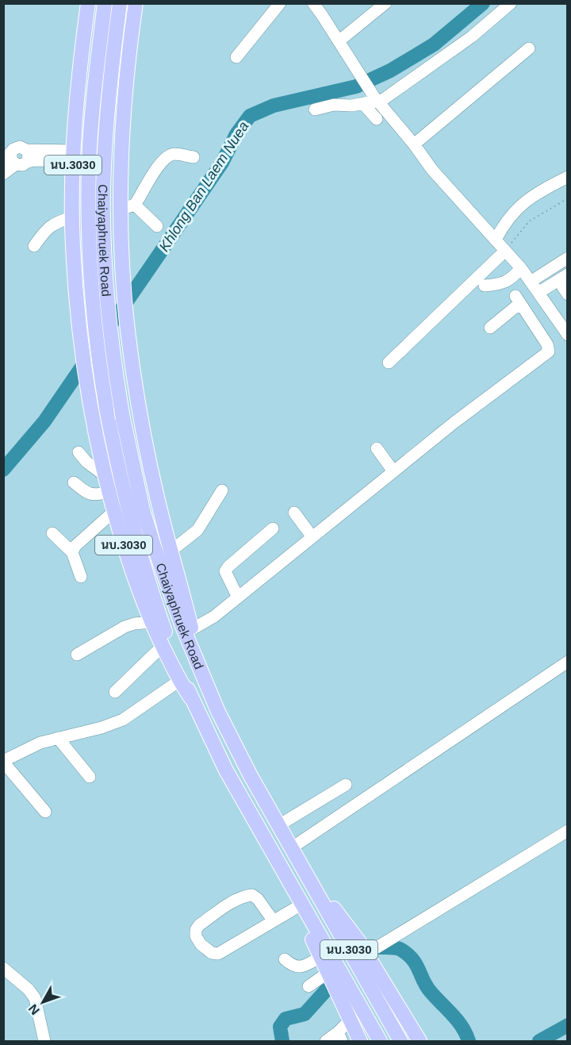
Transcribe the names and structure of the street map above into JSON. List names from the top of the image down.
{
  "streets": {
    "main road": ["นบ.3030", "Chaiyaphruek Road"]
  },
  "water": ["Khlong Ban Laem Nuea"],
  "north": "bottom left"
}
